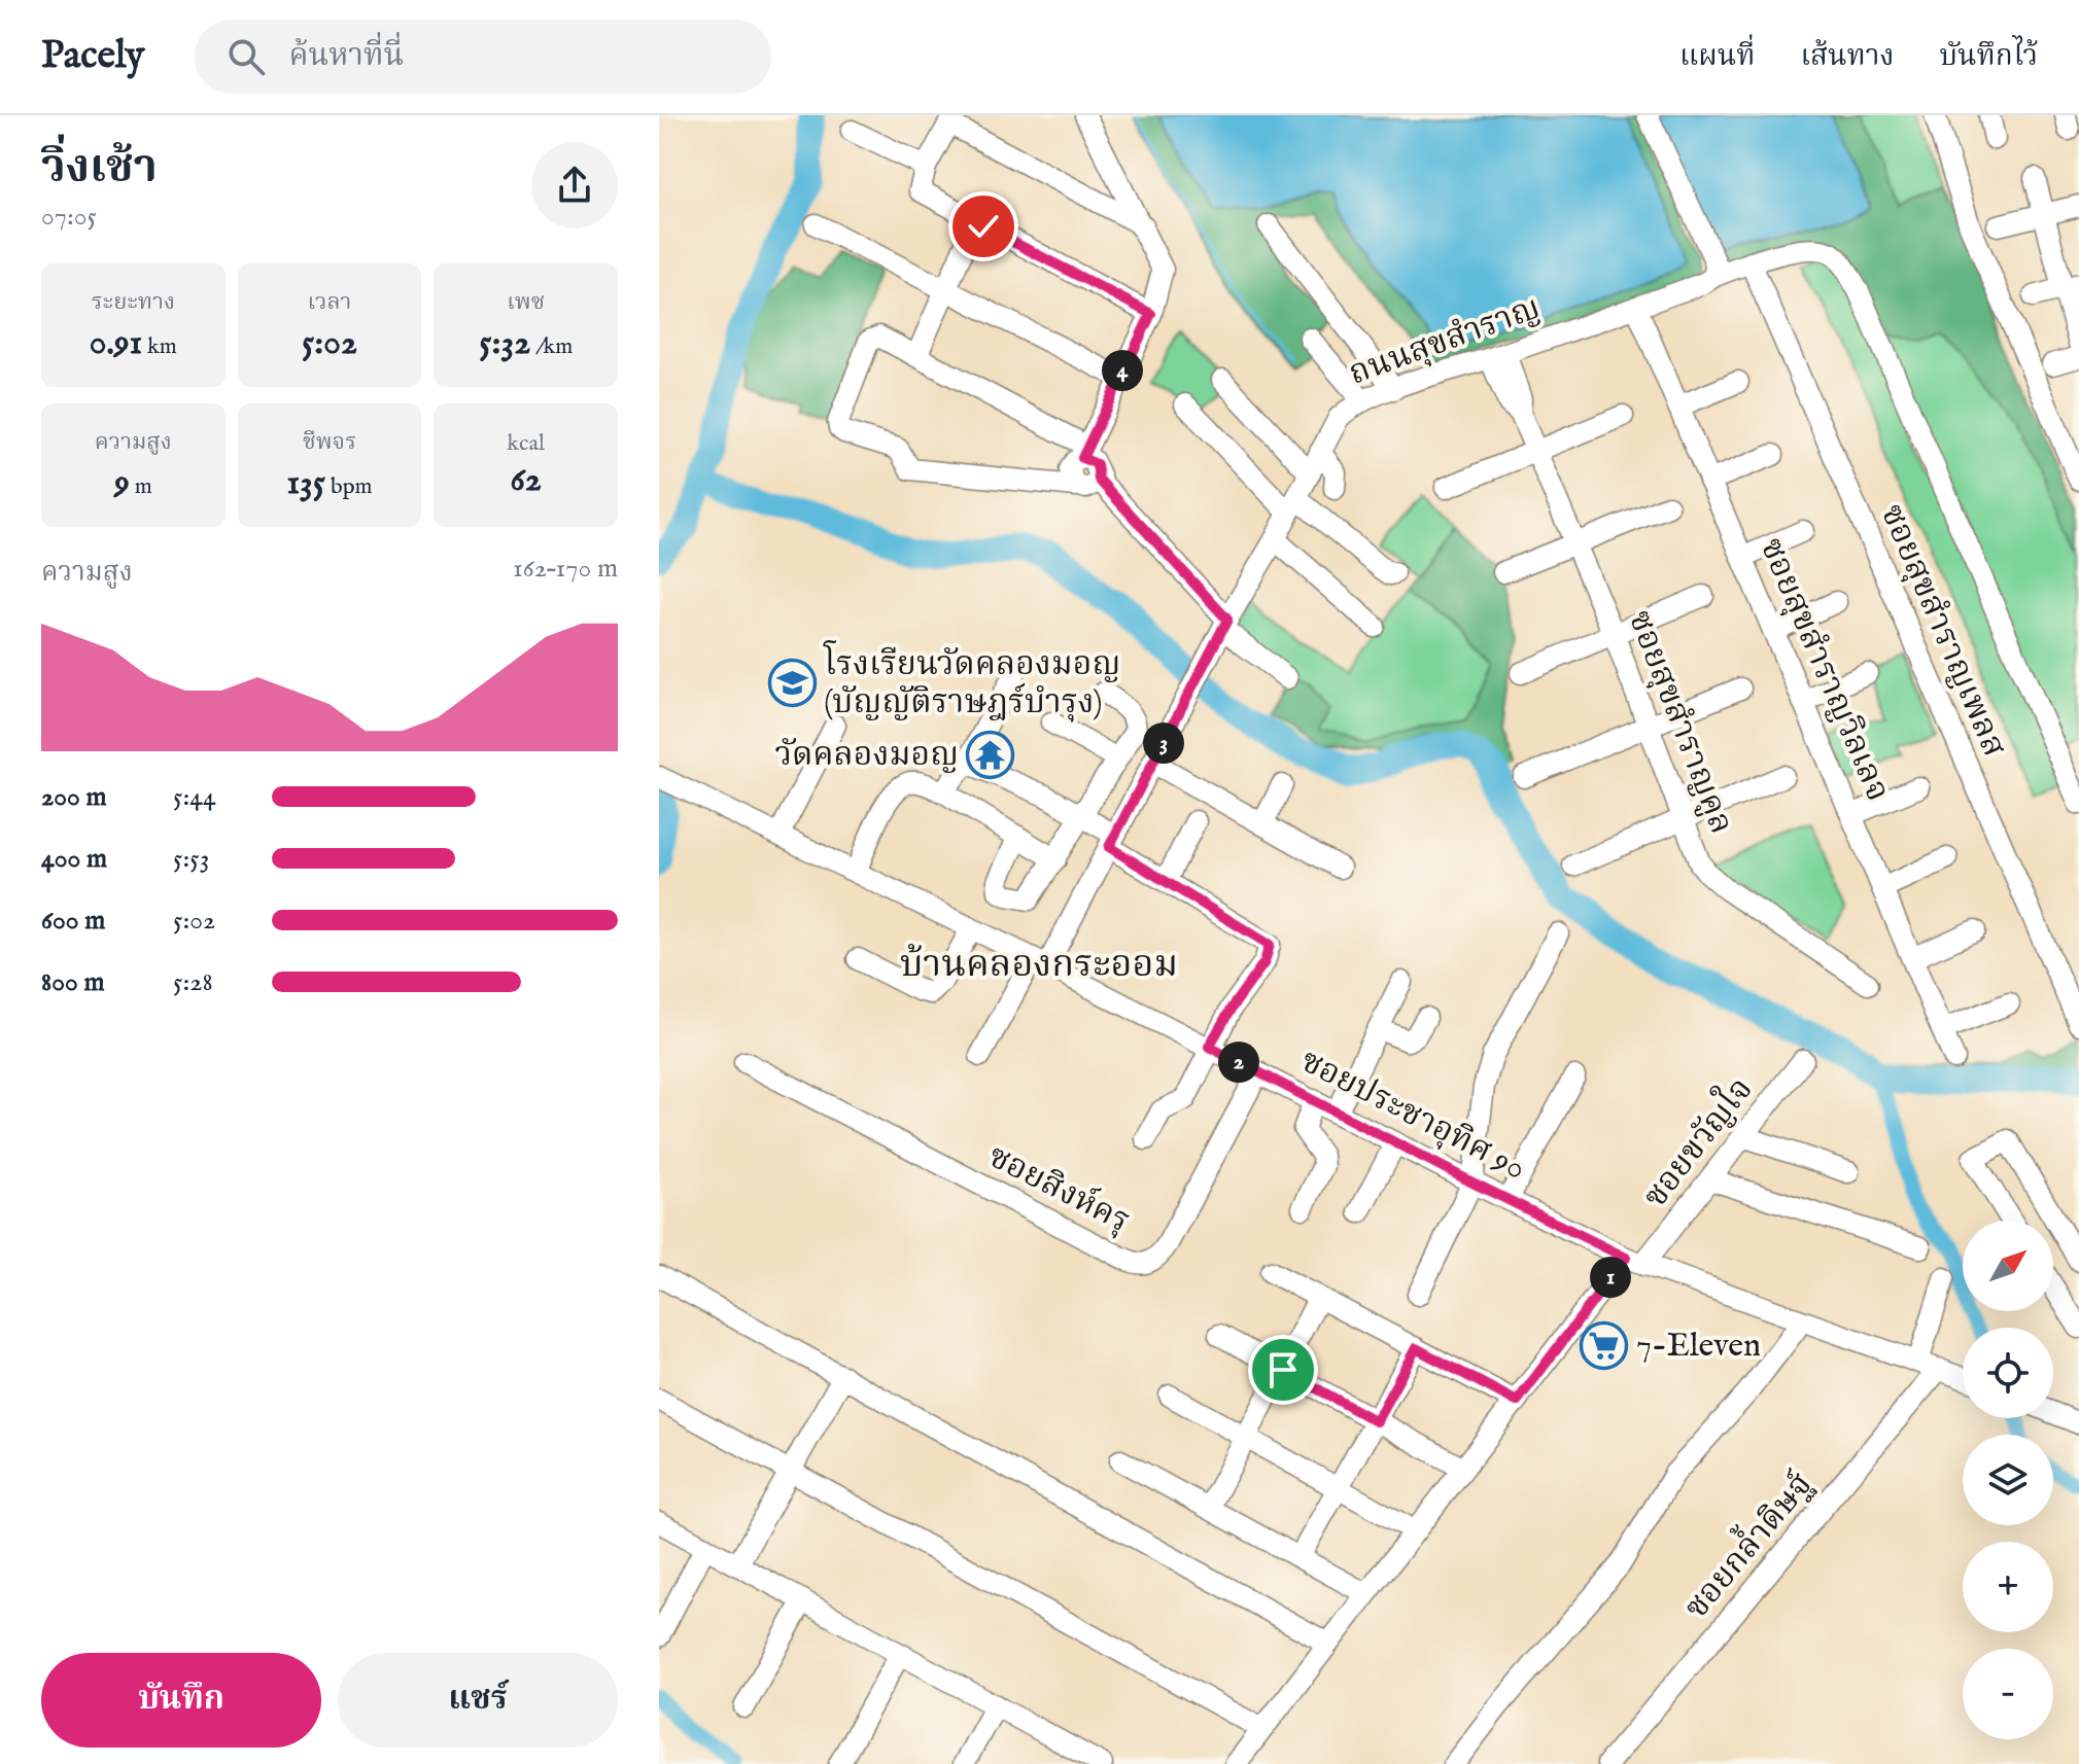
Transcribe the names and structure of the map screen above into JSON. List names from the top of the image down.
{
  "streets": {
    "street": [
      "ถนนสุขสำราญ",
      "ซอยสุขสำราญเพลส",
      "ซอยสุขสำราญวิลเลจ",
      "ซอยสุขสำราญคูล",
      "ซอยประชาอุทิศ 90",
      "ซอยขวัญใจ",
      "ซอยสิงห์ครุ",
      "ซอยกล้ำดิษฐ์"
    ]
  },
  "crossings": [
    ["ถนนสุขสำราญ", "ซอยสุขสำราญเพลส"],
    ["ถนนสุขสำราญ", "ซอยสุขสำราญวิลเลจ"],
    ["ถนนสุขสำราญ", "ซอยสุขสำราญคูล"],
    ["ถนนสุขสำราญ", "ซอยประชาอุทิศ 90"],
    ["ซอยประชาอุทิศ 90", "ซอยขวัญใจ"],
    ["ซอยประชาอุทิศ 90", "ซอยสิงห์ครุ"],
    ["ซอยประชาอุทิศ 90", "ซอยกล้ำดิษฐ์"]
  ],
  "districts": ["บ้านคลองกระออม"],
  "places": {
    "school or university": ["โรงเรียนวัดคลองมอญ (บัญญัติราษฎร์บำรุง)"],
    "temple": ["วัดคลองมอญ"],
    "supermarket": ["7-Eleven"]
  },
  "north": "top right",
  "page": {
    "header": "Pacely",
    "search": "ค้นหาที่นี่",
    "nav": ["แผนที่", "เส้นทาง", "บันทึกไว้"],
    "heading": ["วิ่งเช้า", "07:05"],
    "stats": [
      ["ระยะทาง", "0.91 km"],
      ["เวลา", "5:02"],
      ["เพซ", "5:32 /km"],
      ["ความสูง", "9 m"],
      ["ชีพจร", "135 bpm"],
      ["kcal", "62"]
    ],
    "pins": [
      "4",
      "3",
      "2",
      "1"
    ],
    "chart": ["ความสูง", "162–170 m"],
    "list": [
      {
        "name": "200 m",
        "note": "5:44"
      },
      {
        "name": "400 m",
        "note": "5:53"
      },
      {
        "name": "600 m",
        "note": "5:02"
      },
      {
        "name": "800 m",
        "note": "5:28"
      }
    ],
    "map_buttons": ["+", "−"],
    "buttons": ["บันทึก", "แชร์"]
  }
}
